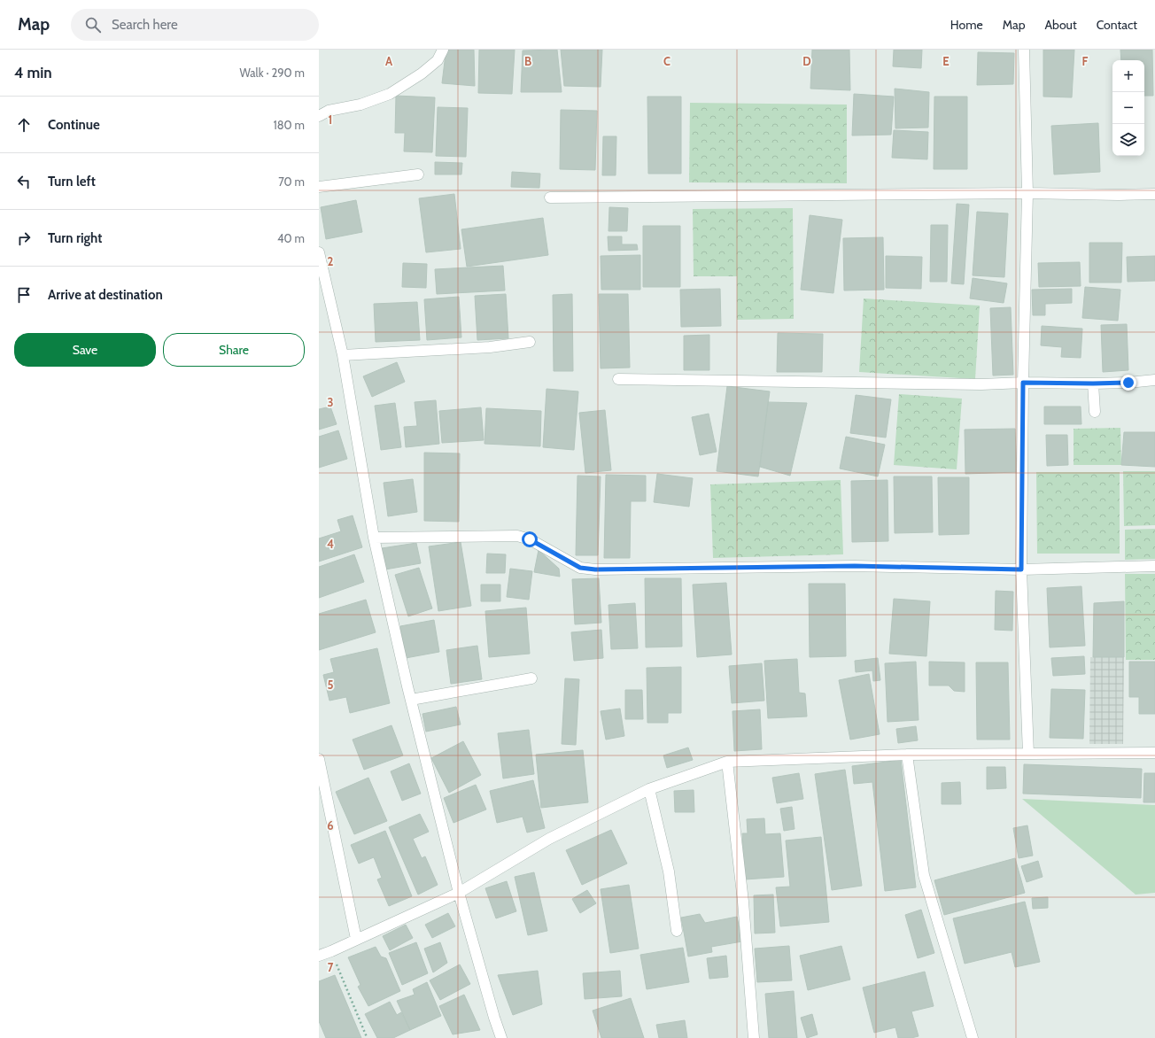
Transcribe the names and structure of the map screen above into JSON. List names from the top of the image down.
{
  "page": {
    "header": "Map",
    "search": "Search here",
    "nav": [
      "Home",
      "Map",
      "About",
      "Contact"
    ],
    "heading": ["4 min", "Walk · 290 m"],
    "map_buttons": ["+", "−"],
    "list": [
      ["Continue", "180 m"],
      ["Turn left", "70 m"],
      ["Turn right", "40 m"],
      "Arrive at destination"
    ],
    "buttons": ["Save", "Share"]
  },
  "grid": {
    "columns": [
      "A",
      "B",
      "C",
      "D",
      "E",
      "F"
    ],
    "rows": [
      "1",
      "2",
      "3",
      "4",
      "5",
      "6",
      "7"
    ]
  }
}
